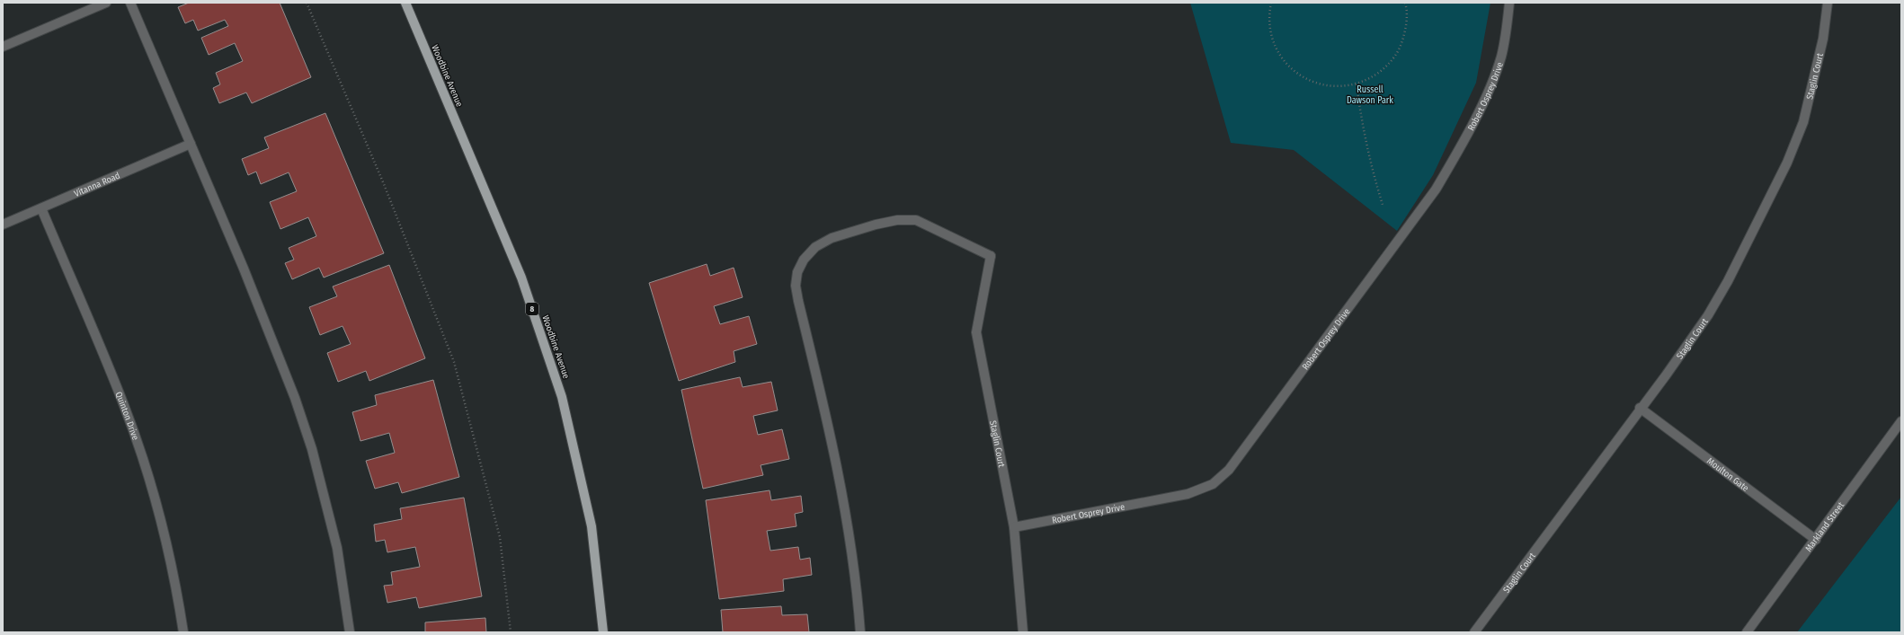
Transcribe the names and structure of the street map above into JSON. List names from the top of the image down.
{
  "streets": {
    "main road": ["Woodbine Avenue", "8"],
    "street": [
      "Staglin Court",
      "Robert Osprey Drive",
      "Vitanna Road",
      "Quinton Drive",
      "Moulton Gate",
      "Markland Street"
    ]
  },
  "crossings": [
    ["Staglin Court", "Robert Osprey Drive"],
    ["Staglin Court", "Moulton Gate"],
    ["Vitanna Road", "Quinton Drive"],
    ["Moulton Gate", "Markland Street"]
  ],
  "parks": ["Russell Dawson Park"]
}
